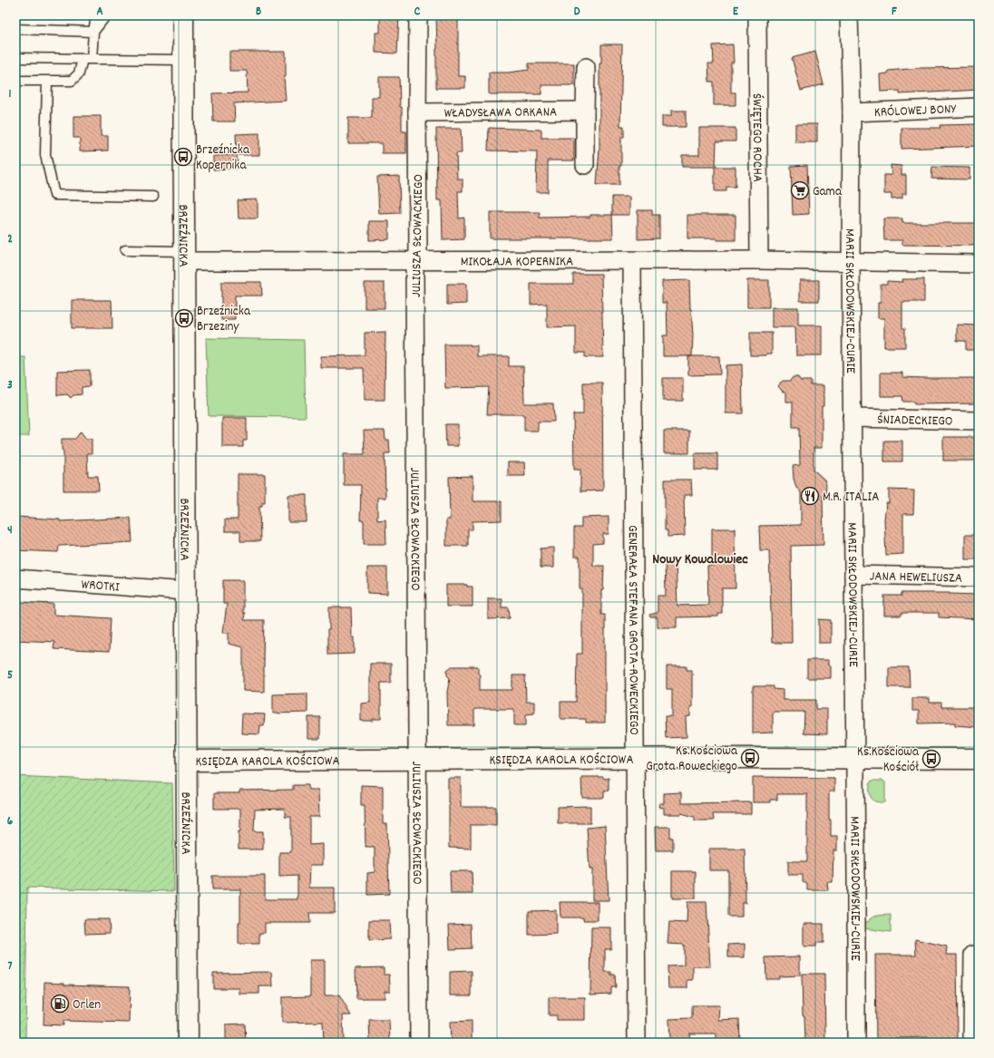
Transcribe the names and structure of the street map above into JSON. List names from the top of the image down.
{
  "streets": {
    "main road": ["BRZEŹNICKA", "KSIĘDZA KAROLA KOŚCIOWA"],
    "street": [
      "KRÓLOWEJ BONY",
      "WŁADYSŁAWA ORKANA",
      "ŚWIĘTEGO ROCHA",
      "JULIUSZA SŁOWACKIEGO",
      "MIKOŁAJA KOPERNIKA",
      "MARII SKŁODOWSKIEJ-CURIE",
      "ŚNIADECKIEGO",
      "JANA HEWELIUSZA",
      "WROTKI",
      "GENERAŁA STEFANA GROTA-ROWECKIEGO"
    ]
  },
  "crossings": [
    ["KRÓLOWEJ BONY", "MARII SKŁODOWSKIEJ-CURIE"],
    ["WŁADYSŁAWA ORKANA", "JULIUSZA SŁOWACKIEGO"],
    ["ŚWIĘTEGO ROCHA", "MIKOŁAJA KOPERNIKA"],
    ["BRZEŹNICKA", "MIKOŁAJA KOPERNIKA"],
    ["BRZEŹNICKA", "WROTKI"],
    ["BRZEŹNICKA", "KSIĘDZA KAROLA KOŚCIOWA"],
    ["JULIUSZA SŁOWACKIEGO", "MIKOŁAJA KOPERNIKA"],
    ["JULIUSZA SŁOWACKIEGO", "KSIĘDZA KAROLA KOŚCIOWA"],
    ["MIKOŁAJA KOPERNIKA", "MARII SKŁODOWSKIEJ-CURIE"],
    ["MIKOŁAJA KOPERNIKA", "GENERAŁA STEFANA GROTA-ROWECKIEGO"],
    ["MARII SKŁODOWSKIEJ-CURIE", "ŚNIADECKIEGO"],
    ["MARII SKŁODOWSKIEJ-CURIE", "JANA HEWELIUSZA"],
    ["MARII SKŁODOWSKIEJ-CURIE", "KSIĘDZA KAROLA KOŚCIOWA"],
    ["GENERAŁA STEFANA GROTA-ROWECKIEGO", "KSIĘDZA KAROLA KOŚCIOWA"]
  ],
  "districts": ["Nowy Kowalowiec"],
  "places": {
    "bus stop": [
      "Brzeźnicka Kopernika",
      "Brzeźnicka Brzeziny",
      "Ks.Kościowa Grota Roweckiego",
      "Ks.Kościowa Kościół"
    ],
    "supermarket": ["Gama"],
    "restaurant": ["M.R. ITALIA"],
    "fuel station": ["Orlen"]
  },
  "grid": {
    "columns": [
      "A",
      "B",
      "C",
      "D",
      "E",
      "F"
    ],
    "rows": [
      "1",
      "2",
      "3",
      "4",
      "5",
      "6",
      "7"
    ]
  }
}
